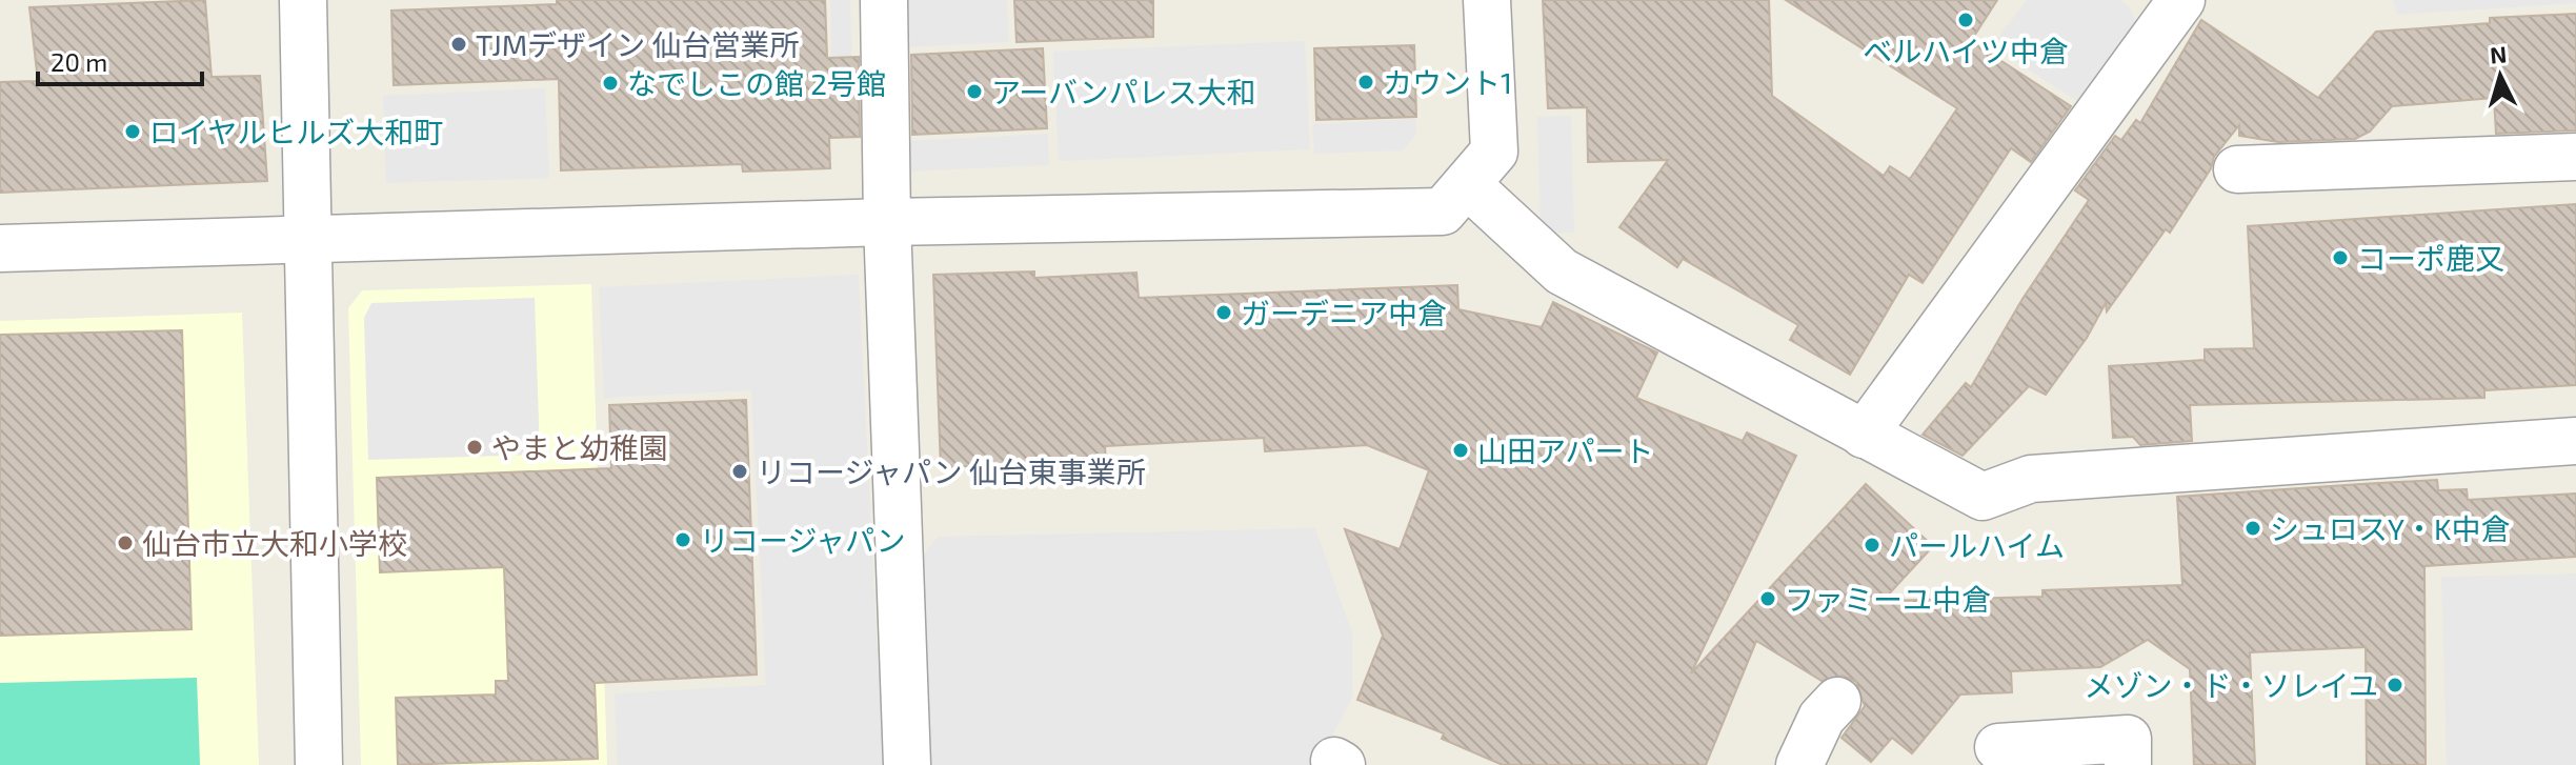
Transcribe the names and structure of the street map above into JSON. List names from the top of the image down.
{
  "places": [
    "ベルハイツ中倉",
    "TJMデザイン 仙台営業所",
    "カウント1",
    "なでしこの館 2号館",
    "アーバンパレス大和",
    "ロイヤルヒルズ大和町",
    "コーポ鹿又",
    "ガーデニア中倉",
    "やまと幼稚園",
    "山田アパート",
    "リコージャパン 仙台東事業所",
    "シュロスY・K中倉",
    "リコージャパン",
    "仙台市立大和小学校",
    "パールハイム",
    "ファミーユ中倉",
    "メゾン・ド・ソレイユ"
  ],
  "scale_bar": "20 m",
  "north": "top"
}
